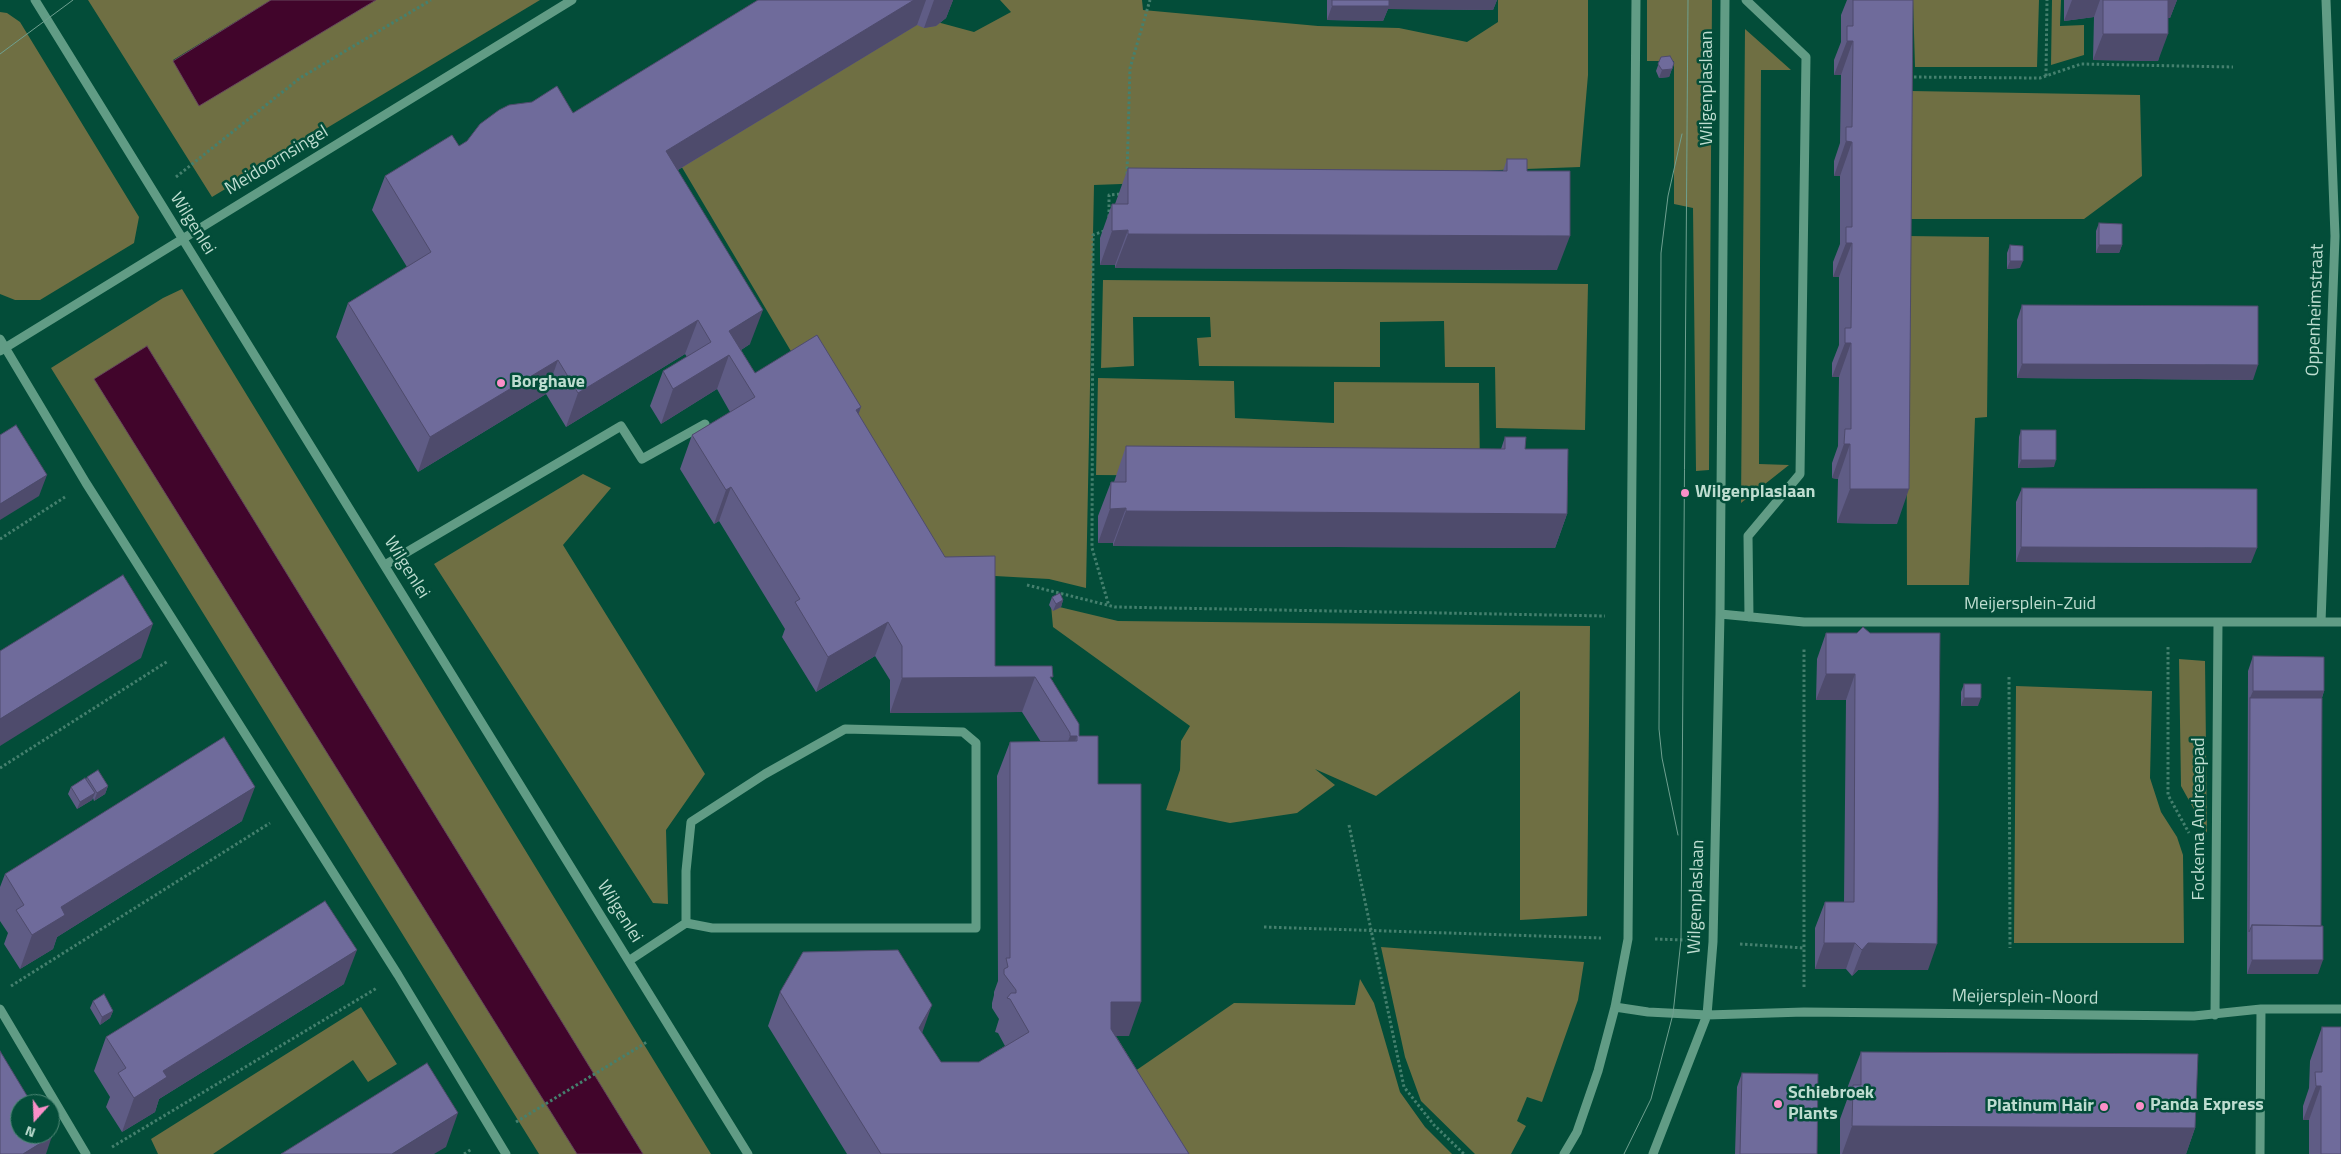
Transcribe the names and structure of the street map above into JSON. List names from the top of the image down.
{
  "streets": {
    "street": [
      "Wilgenplaslaan",
      "Meidoornsingel",
      "Wilgenlei",
      "Oppenheimstraat",
      "Meijersplein-Zuid",
      "Fockema Andreaepad",
      "Meijersplein-Noord"
    ]
  },
  "crossings": [
    ["Wilgenplaslaan", "Meijersplein-Zuid"],
    ["Wilgenplaslaan", "Meijersplein-Noord"],
    ["Meidoornsingel", "Wilgenlei"],
    ["Oppenheimstraat", "Meijersplein-Zuid"],
    ["Meijersplein-Zuid", "Fockema Andreaepad"],
    ["Fockema Andreaepad", "Meijersplein-Noord"]
  ],
  "places": [
    "Borghave",
    "Wilgenplaslaan",
    "Schiebroek Plants",
    "Panda Express",
    "Platinum Hair"
  ],
  "north": "bottom"
}
